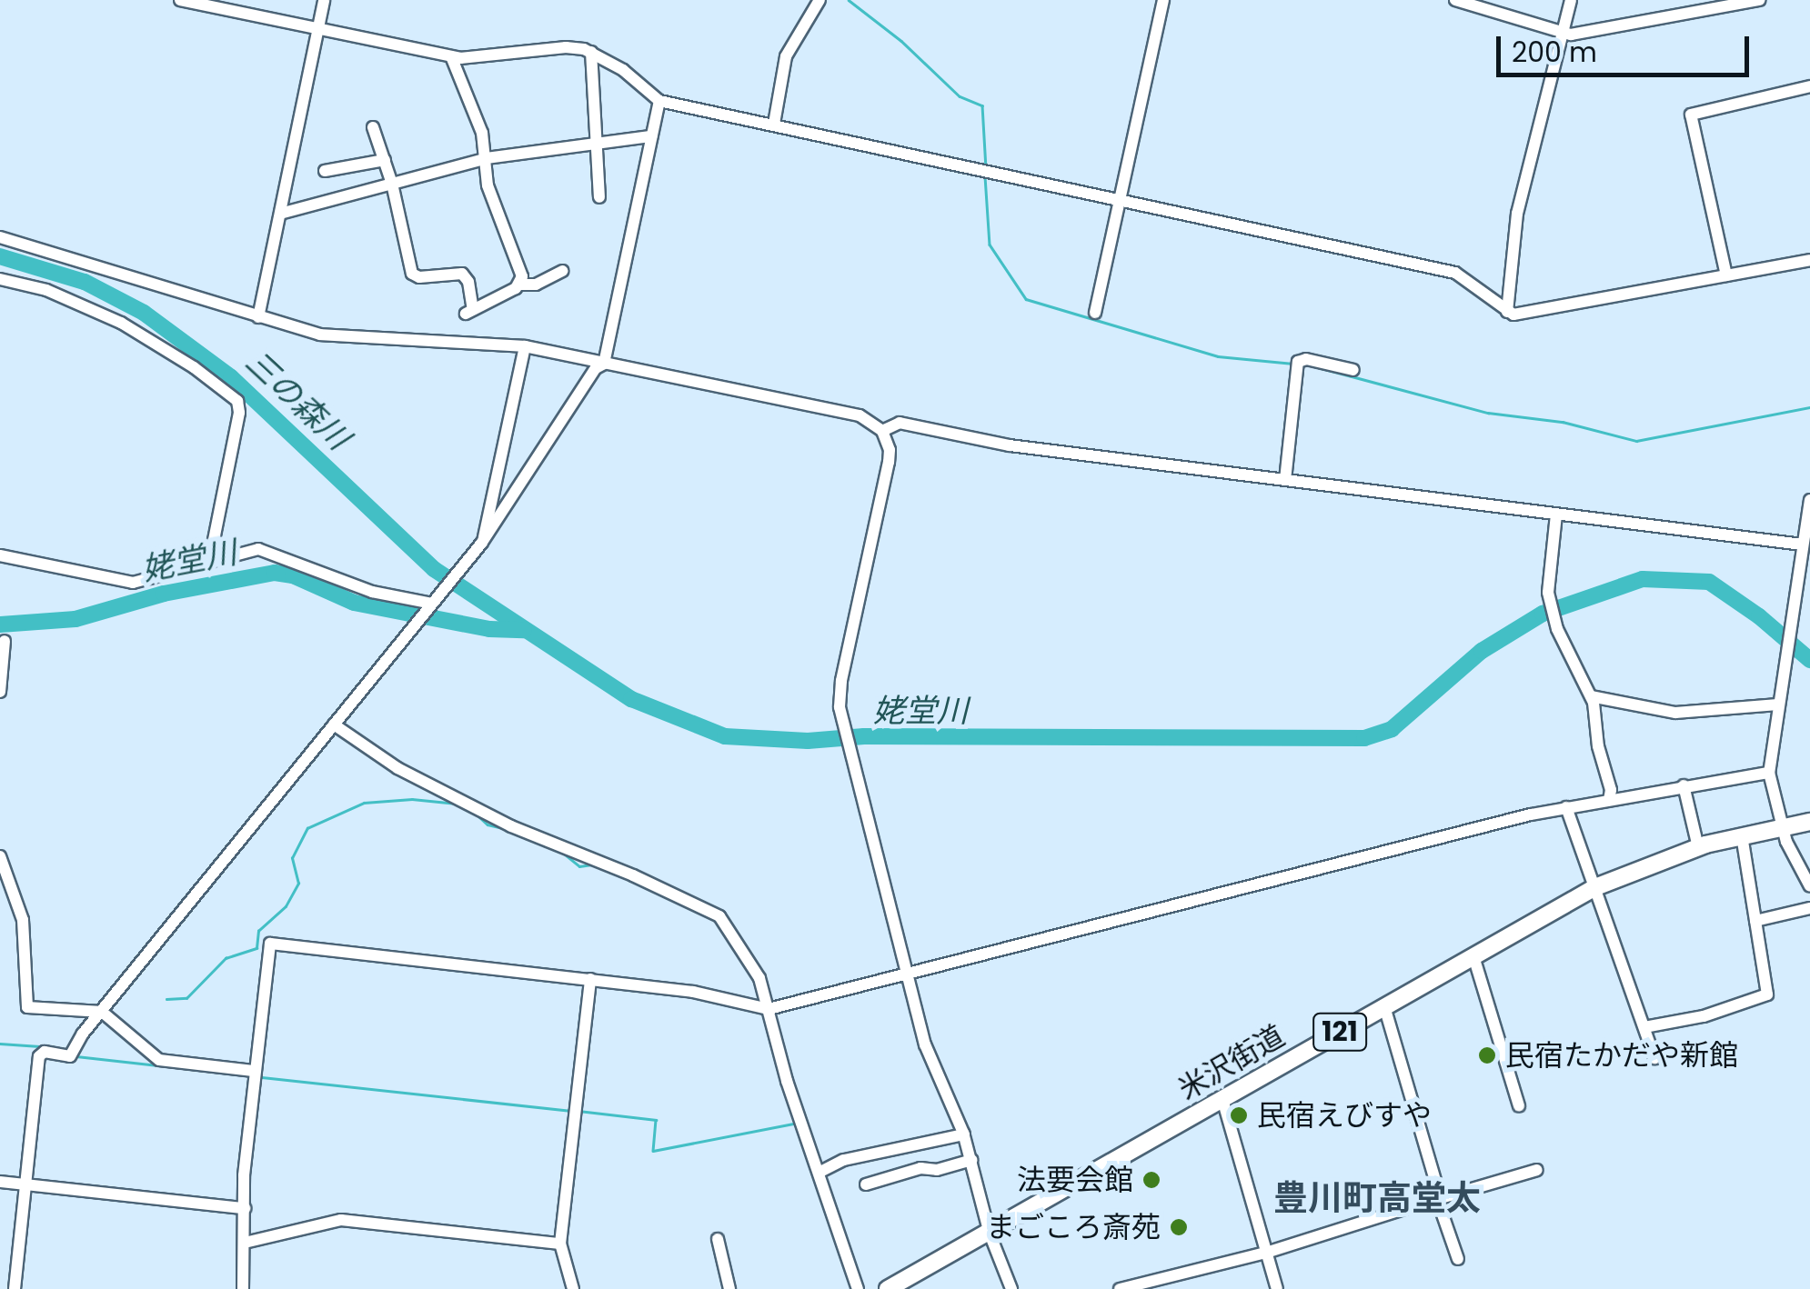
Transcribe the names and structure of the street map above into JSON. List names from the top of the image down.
{
  "streets": {
    "highway": ["121", "米沢街道"]
  },
  "districts": ["豊川町高堂太"],
  "water": ["三の森川", "姥堂川"],
  "places": [
    "民宿たかだや新館",
    "民宿えびすや",
    "法要会館",
    "まごころ斎苑"
  ],
  "scale_bar": "200 m"
}
